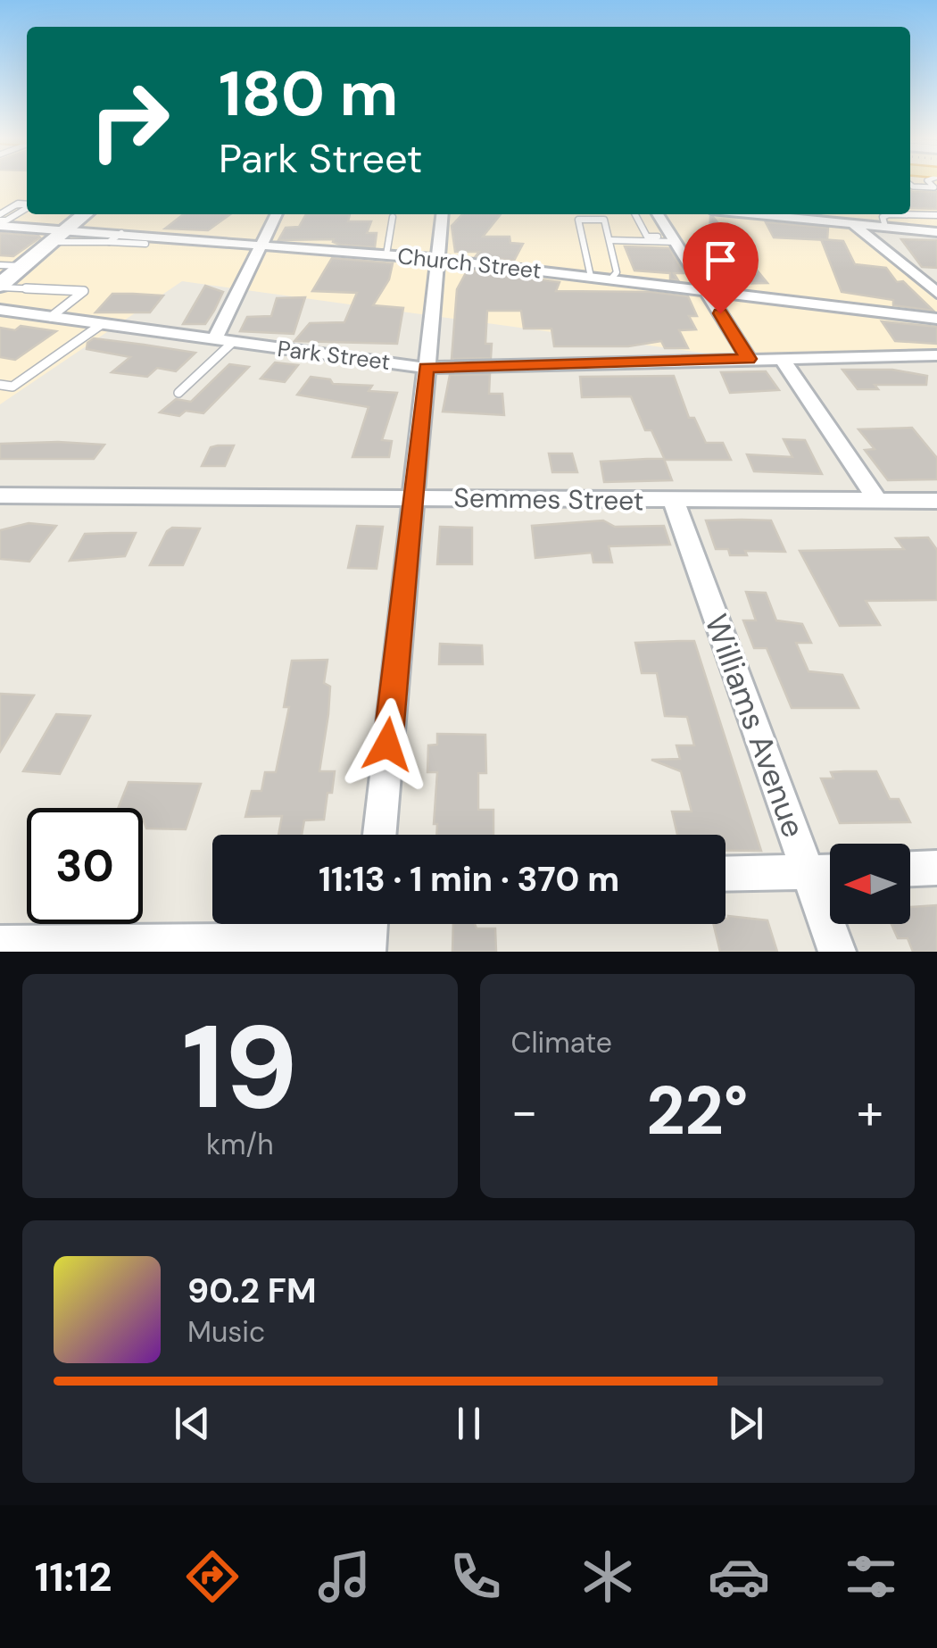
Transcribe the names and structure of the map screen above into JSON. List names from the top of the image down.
{
  "streets": {
    "street": [
      "Church Street",
      "Park Street",
      "Semmes Street",
      "Williams Avenue"
    ]
  },
  "crossings": [
    ["Semmes Street", "Williams Avenue"]
  ],
  "north": "left",
  "page": {
    "turn": ["180 m", "Park Street"],
    "limit": "30",
    "trip": "11:13 · 1 min · 370 m",
    "tile": [
      ["19", "km/h"],
      "Climate"
    ],
    "heat": ["−", "22°", "+"],
    "song": ["90.2 FM", "Music"],
    "tabs": "11:12"
  }
}
